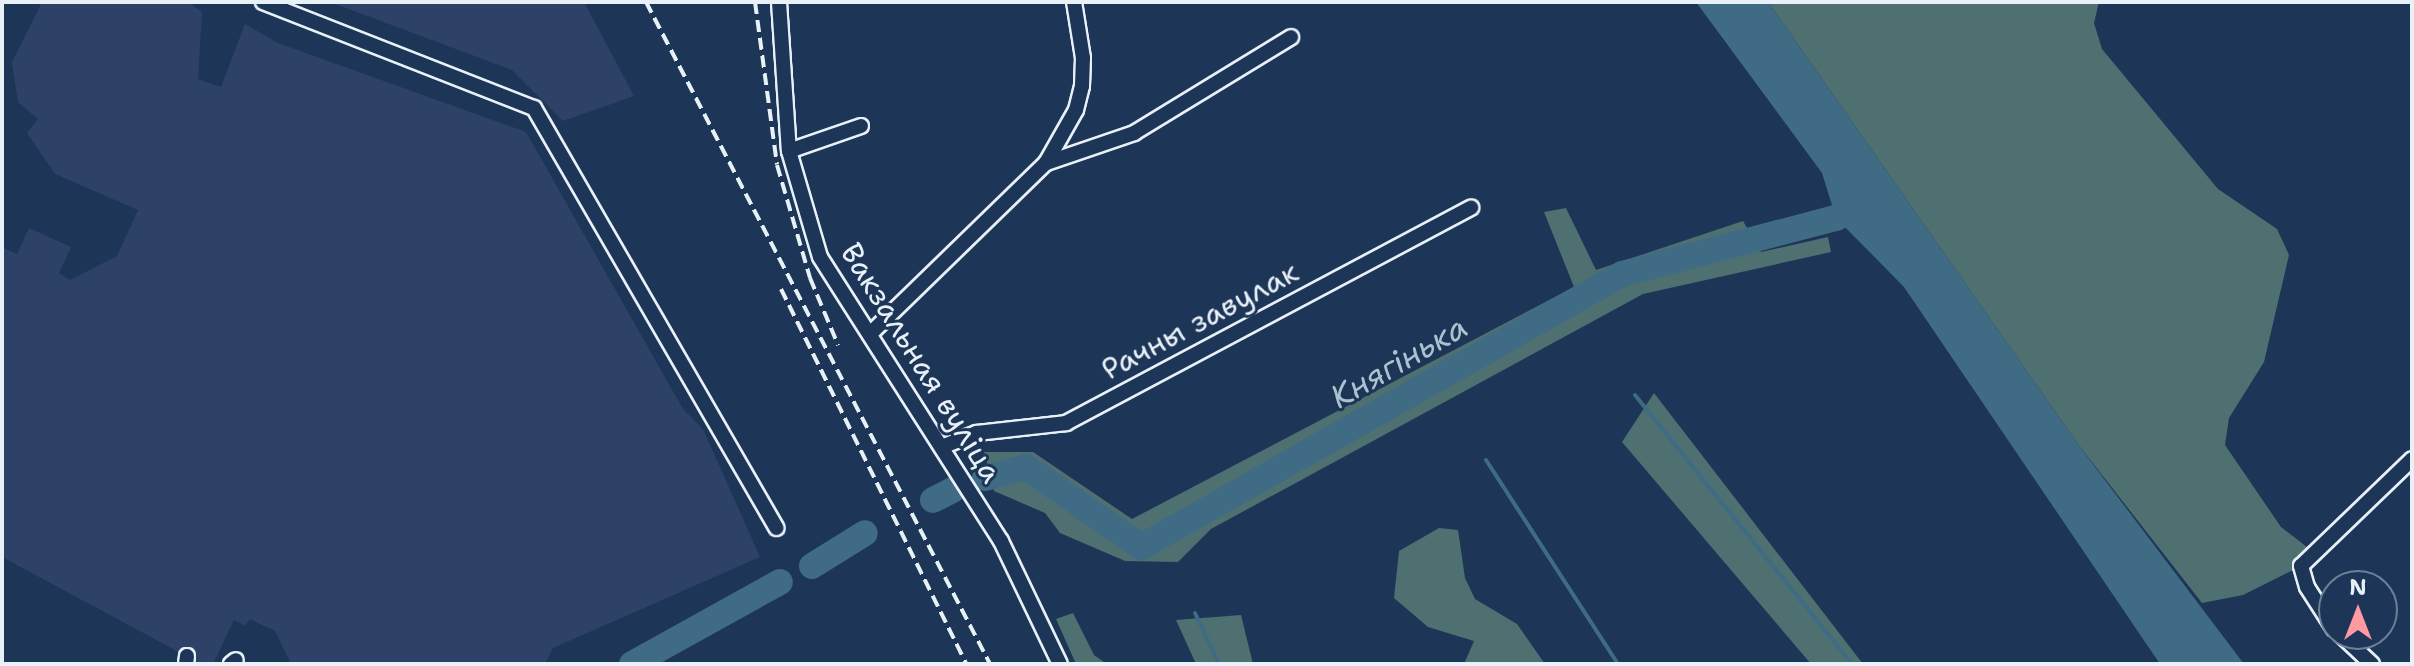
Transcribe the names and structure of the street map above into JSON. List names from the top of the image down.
{
  "streets": {
    "street": ["Рачны завулак", "Вакзальная вуліца"]
  },
  "crossings": [
    ["Рачны завулак", "Вакзальная вуліца"]
  ],
  "water": ["Княгінька"],
  "north": "top"
}
